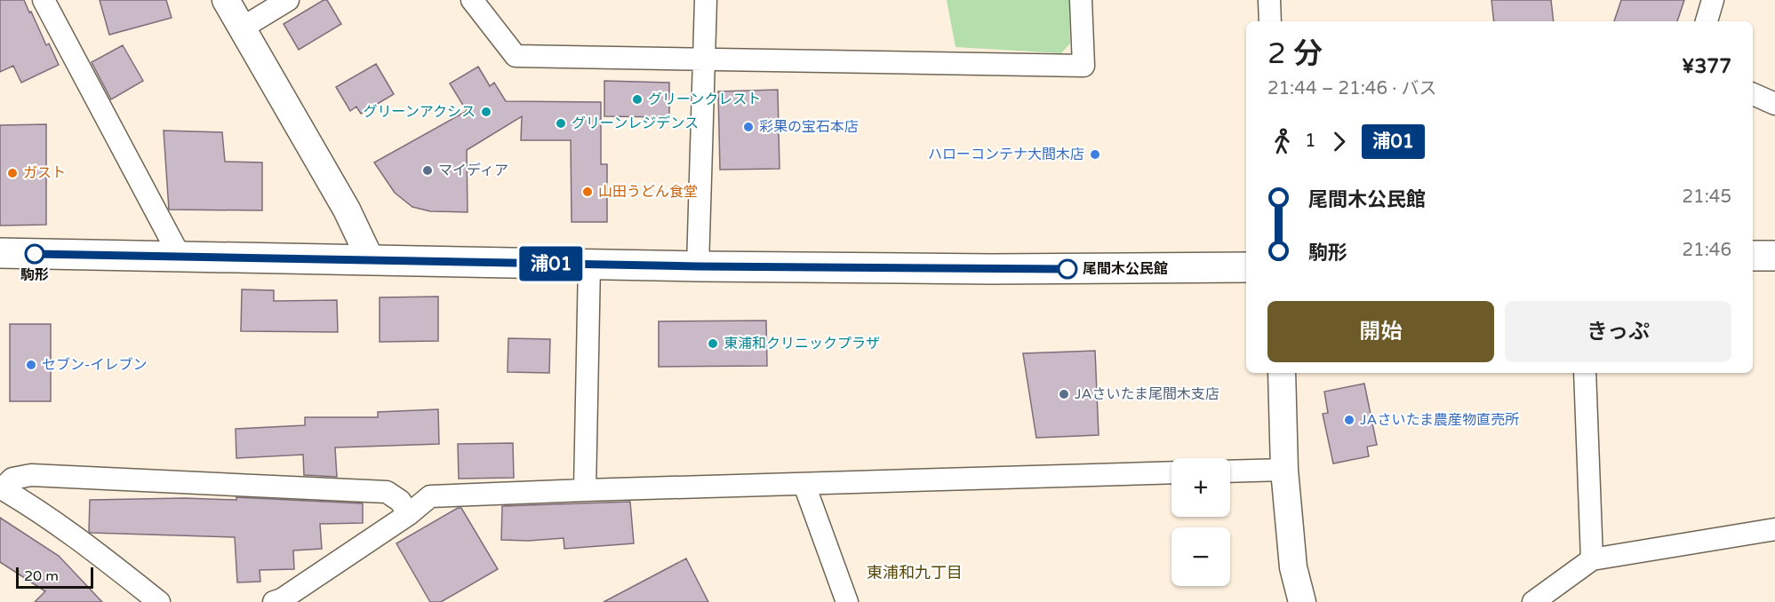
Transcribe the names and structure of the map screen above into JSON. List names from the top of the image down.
{
  "districts": ["東浦和九丁目"],
  "places": [
    "グリーンクレスト",
    "グリーンアクシス",
    "グリーンレジデンス",
    "彩果の宝石本店",
    "ハローコンテナ大間木店",
    "マイディア",
    "ガスト",
    "山田うどん食堂",
    "駒形",
    "尾間木公民館",
    "東浦和クリニックプラザ",
    "セブン-イレブン",
    "JAさいたま尾間木支店",
    "JAさいたま農産物直売所"
  ],
  "lines": ["bus line 浦01"],
  "scale_bar": "20 m",
  "page": {
    "on_map": "浦01",
    "heading": ["2 分", "21:44 – 21:46 · バス", "¥377"],
    "legs": ["1", "浦01"],
    "list": [
      {
        "name": "尾間木公民館",
        "value": "21:45"
      },
      {
        "name": "駒形",
        "value": "21:46"
      }
    ],
    "buttons": ["開始", "きっぷ"],
    "map_buttons": ["+", "−"],
    "scale": "20 m"
  }
}
